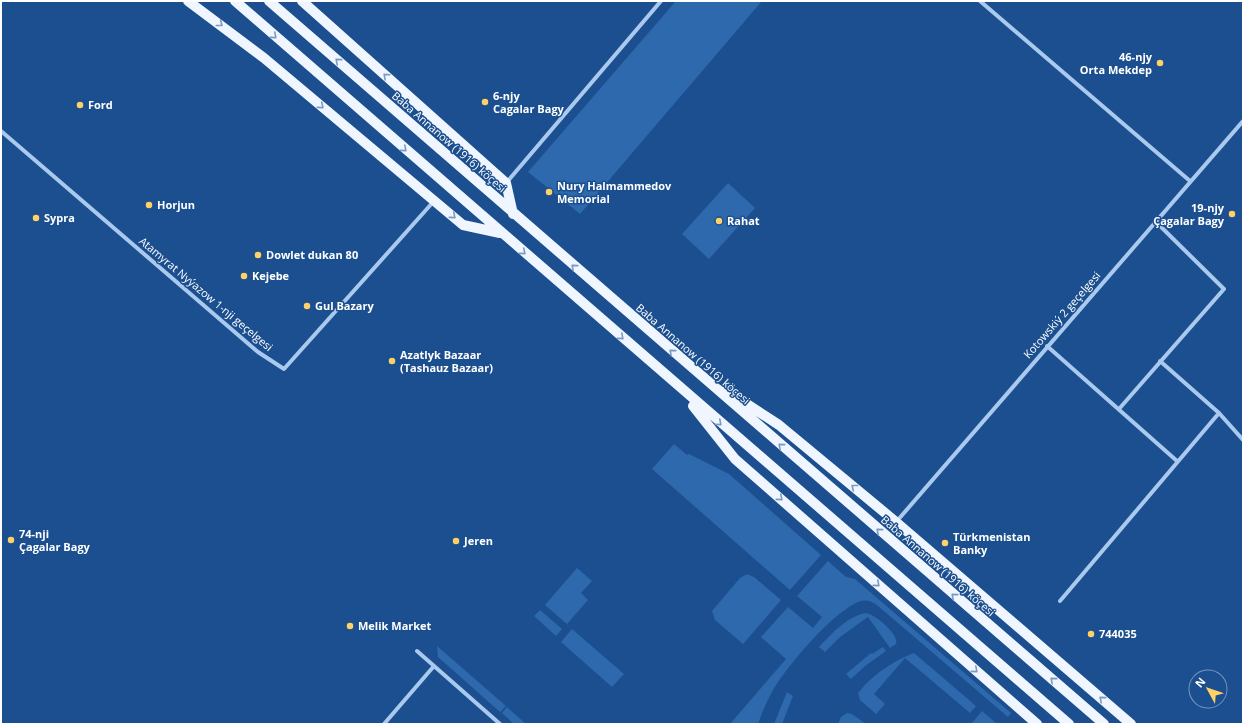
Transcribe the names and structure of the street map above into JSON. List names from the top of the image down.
{
  "streets": {
    "main road": ["Baba Annanow (1916) köçesi"],
    "street": ["Atamyrat Nyýazow 1-nji geçelgesi", "Kotowskiý 2 geçelgesi"]
  },
  "places": [
    "46-njy Orta Mekdep",
    "6-njy Cagalar Bagy",
    "Ford",
    "Nury Halmammedov Memorial",
    "Horjun",
    "19-njy Çagalar Bagy",
    "Sypra",
    "Rahat",
    "Dowlet dukan 80",
    "Kejebe",
    "Gul Bazary",
    "Azatlyk Bazaar (Tashauz Bazaar)",
    "74-nji Çagalar Bagy",
    "Jeren",
    "Türkmenistan Banky",
    "Melik Market",
    "744035"
  ],
  "north": "top left"
}
